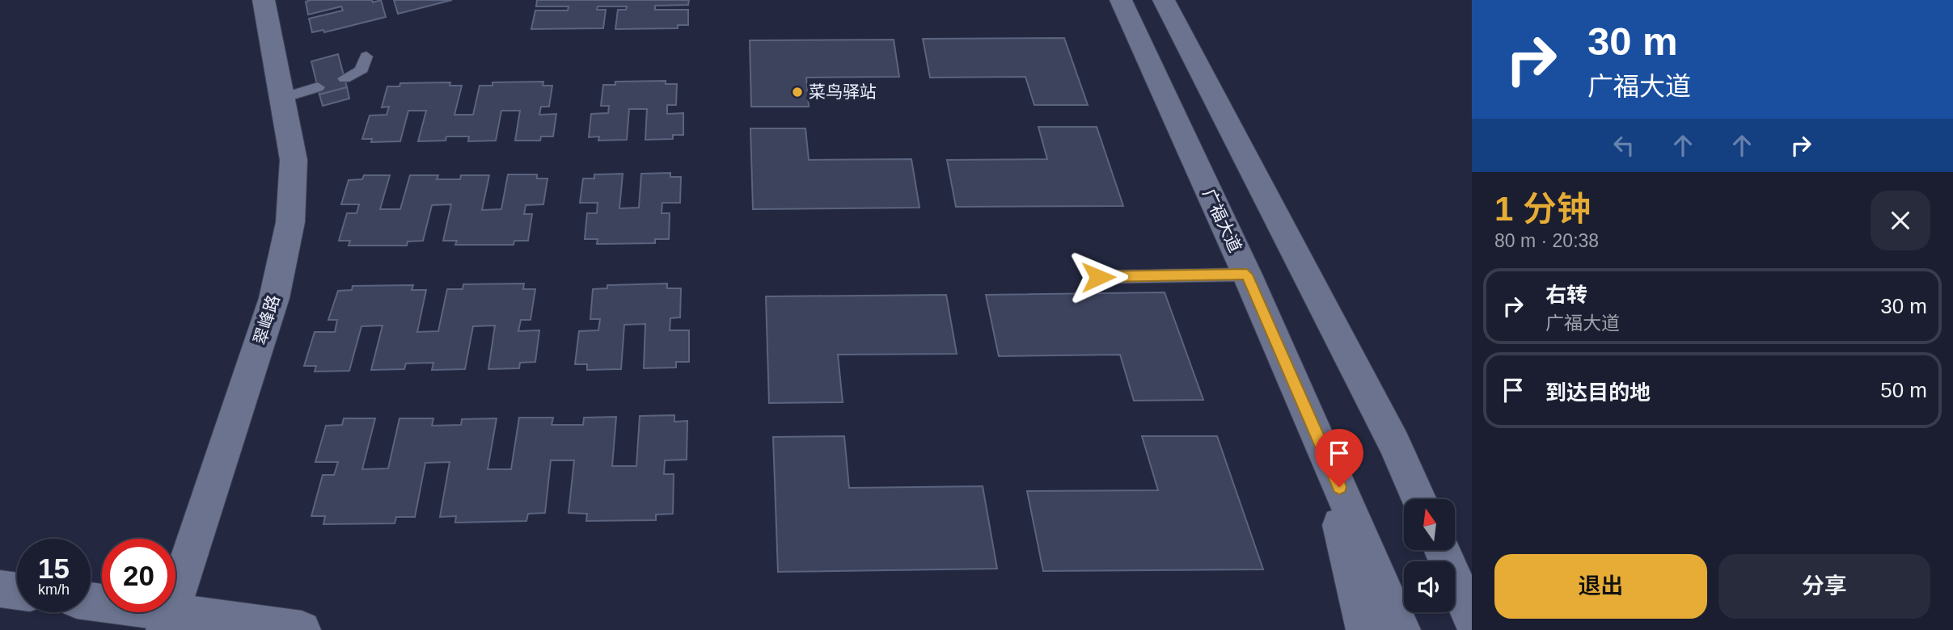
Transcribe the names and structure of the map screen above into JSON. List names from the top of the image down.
{
  "streets": {
    "main road": ["广福大道", "翠峰路"]
  },
  "places": ["菜鸟驿站"],
  "north": "top",
  "page": {
    "turn": ["30 m", "广福大道"],
    "heading": ["1 分钟", "80 m · 20:38"],
    "list": [
      {
        "name": "右转",
        "note": "广福大道",
        "value": "30 m"
      },
      {
        "name": "到达目的地",
        "value": "50 m"
      }
    ],
    "speed": "15 km/h",
    "limit": "20",
    "buttons": ["退出", "分享"]
  }
}
